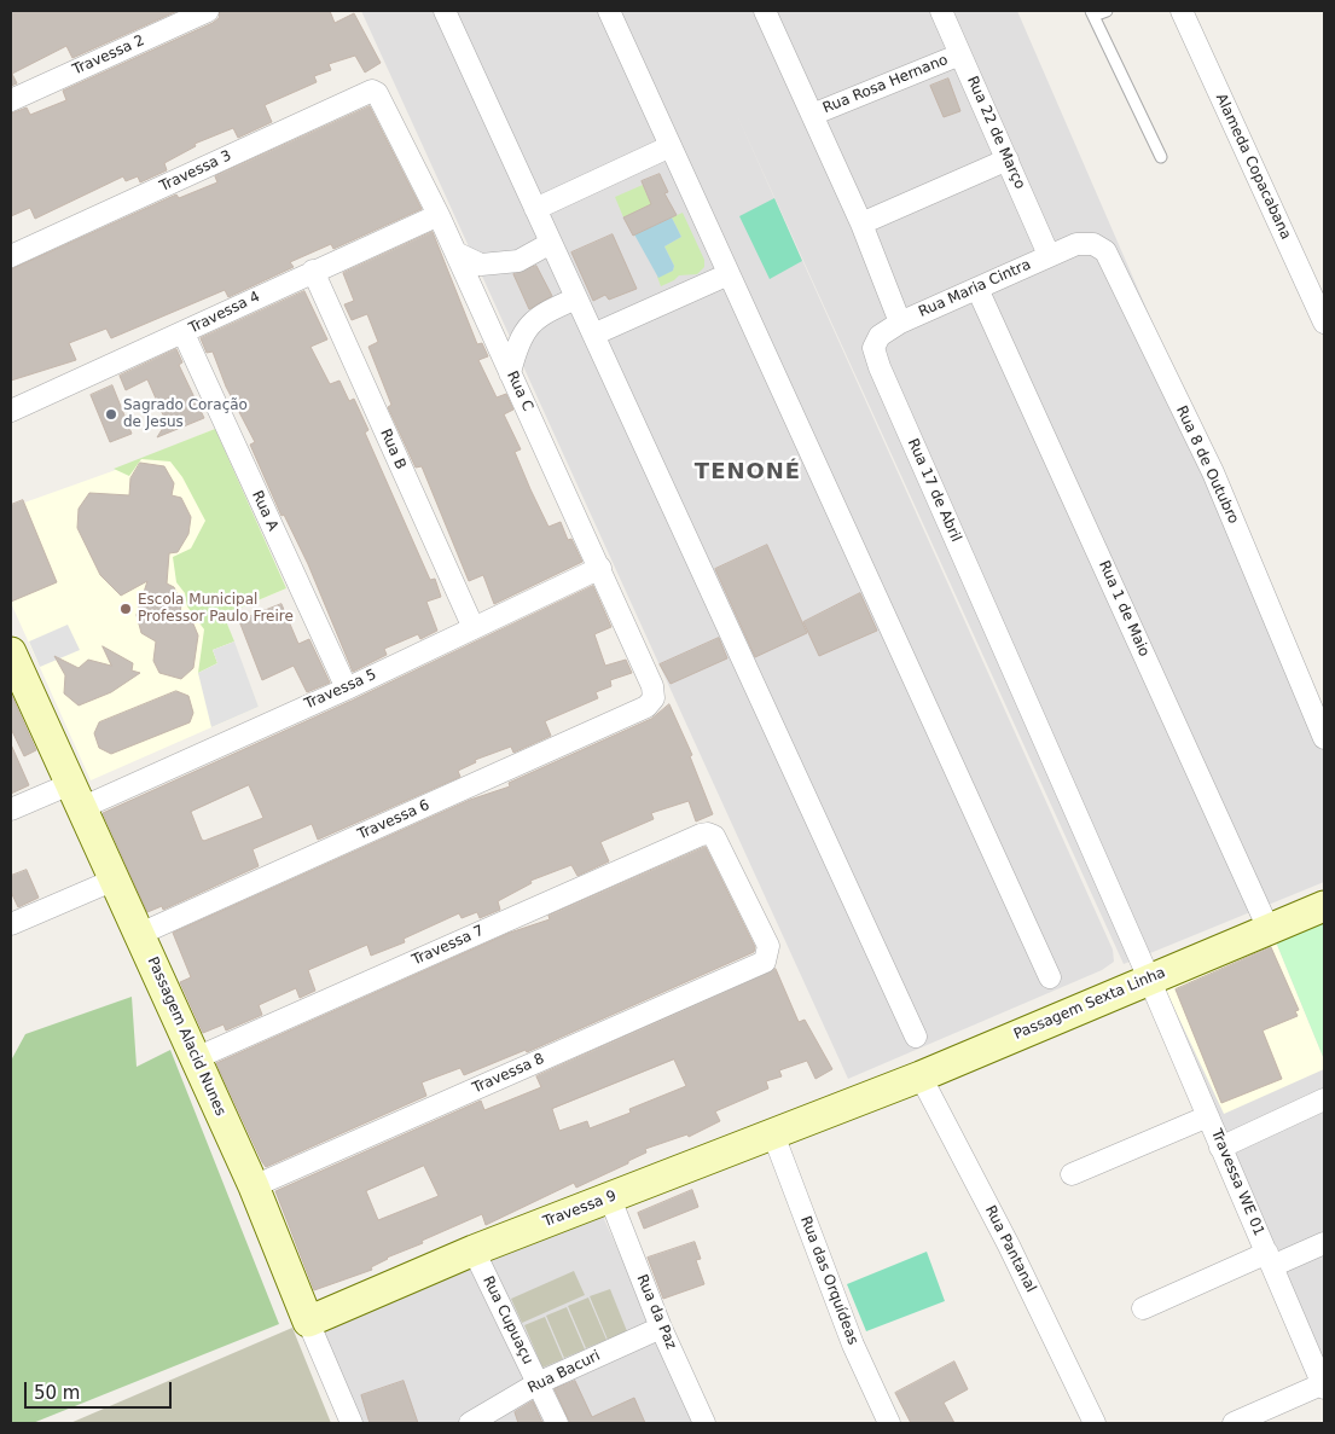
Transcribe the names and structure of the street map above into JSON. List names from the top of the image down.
{
  "streets": {
    "street": [
      "Travessa 2",
      "Rua Rosa Hernano",
      "Rua 22 de Março",
      "Alameda Copacabana",
      "Travessa 3",
      "Rua Maria Cintra",
      "Travessa 4",
      "Rua C",
      "Rua B",
      "Rua 8 de Outubro",
      "Rua 17 de Abril",
      "Rua A",
      "Rua 1 de Maio",
      "Travessa 5",
      "Travessa 6",
      "Travessa 7",
      "Passagem Sexta Linha",
      "Passagem Alacid Nunes",
      "Travessa 8",
      "Travessa WE 01",
      "Travessa 9",
      "Rua Pantanal",
      "Rua das Orquídeas",
      "Rua da Paz",
      "Rua Cupuaçu",
      "Rua Bacuri"
    ]
  },
  "crossings": [
    ["Rua Rosa Hernano", "Rua 22 de Março"],
    ["Rua 22 de Março", "Rua Maria Cintra"],
    ["Rua 22 de Março", "Rua 8 de Outubro"],
    ["Travessa 3", "Rua C"],
    ["Rua Maria Cintra", "Rua 8 de Outubro"],
    ["Rua Maria Cintra", "Rua 17 de Abril"],
    ["Rua Maria Cintra", "Rua 1 de Maio"],
    ["Travessa 4", "Rua C"],
    ["Travessa 4", "Rua B"],
    ["Travessa 4", "Rua A"],
    ["Rua C", "Travessa 5"],
    ["Rua C", "Travessa 6"],
    ["Rua B", "Travessa 5"],
    ["Rua 17 de Abril", "Passagem Sexta Linha"],
    ["Rua 17 de Abril", "Travessa WE 01"],
    ["Rua A", "Travessa 5"],
    ["Rua 1 de Maio", "Passagem Sexta Linha"],
    ["Travessa 5", "Travessa 6"],
    ["Travessa 5", "Passagem Alacid Nunes"],
    ["Travessa 6", "Passagem Alacid Nunes"],
    ["Travessa 7", "Passagem Alacid Nunes"],
    ["Travessa 7", "Travessa 8"],
    ["Passagem Sexta Linha", "Travessa WE 01"],
    ["Passagem Sexta Linha", "Travessa 9"],
    ["Passagem Sexta Linha", "Rua Pantanal"],
    ["Passagem Alacid Nunes", "Travessa 8"],
    ["Passagem Alacid Nunes", "Travessa 9"],
    ["Travessa 9", "Rua das Orquídeas"],
    ["Travessa 9", "Rua da Paz"],
    ["Travessa 9", "Rua Cupuaçu"],
    ["Rua da Paz", "Rua Bacuri"],
    ["Rua Cupuaçu", "Rua Bacuri"]
  ],
  "districts": ["TENONÉ"],
  "places": ["Sagrado Coração de Jesus", "Escola Municipal Professor Paulo Freire"],
  "scale_bar": "50 m"
}
